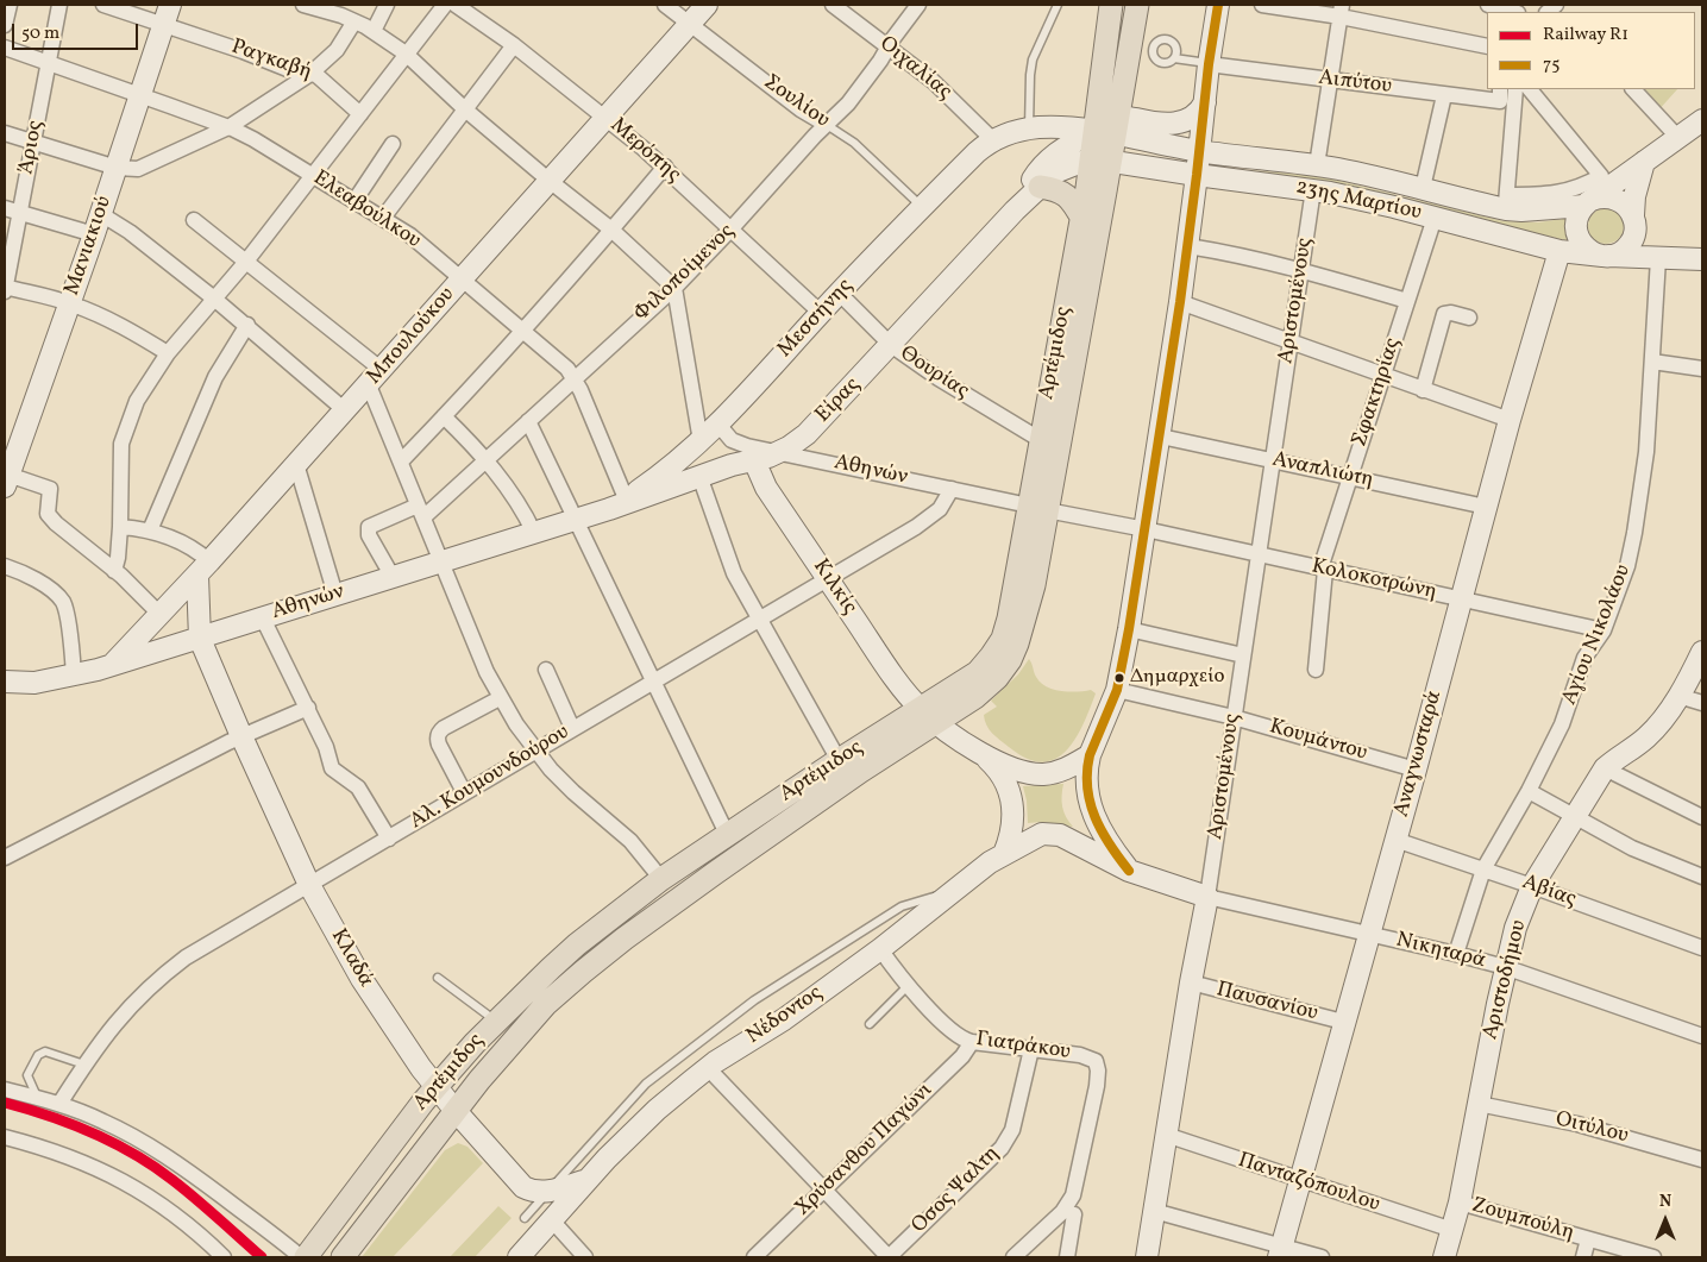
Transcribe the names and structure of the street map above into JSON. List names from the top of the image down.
{
  "streets": {
    "main road": ["Αρτέμιδος"],
    "street": [
      "Ραγκαβή",
      "Οιχαλίας",
      "Αιπύτου",
      "Σουλίου",
      "Άριος",
      "Μερόπης",
      "23ης Μαρτίου",
      "Ελεαβούλκου",
      "Μανιακιού",
      "Φιλοποίμενος",
      "Αριστομένους",
      "Μεσσήνης",
      "Μπουλούκου",
      "Θουρίας",
      "Σφακτηρίας",
      "Είρας",
      "Αθηνών",
      "Αναπλιώτη",
      "Κολοκοτρώνη",
      "Κιλκίς",
      "Αγίου Νικολάου",
      "Κουμάντου",
      "Αναγνωσταρά",
      "Αλ. Κουμουνδούρου",
      "Αβίας",
      "Νικηταρά",
      "Κλαδά",
      "Αριστοδήμου",
      "Παυσανίου",
      "Νέδοντος",
      "Γιατράκου",
      "Οιτύλου",
      "Χρύσανθου Παγώνι",
      "Πανταζόπουλου",
      "Οσος Ψαλτη",
      "Ζουμπούλη"
    ]
  },
  "crossings": [
    ["Ραγκαβή", "Μανιακιού"],
    ["Οιχαλίας", "Φιλοποίμενος"],
    ["Οιχαλίας", "Μεσσήνης"],
    ["Σουλίου", "Φιλοποίμενος"],
    ["Σουλίου", "Μεσσήνης"],
    ["Σουλίου", "Μπουλούκου"],
    ["Άριος", "Ελεαβούλκου"],
    ["Μερόπης", "Φιλοποίμενος"],
    ["Μερόπης", "Μεσσήνης"],
    ["Μερόπης", "Μπουλούκου"],
    ["23ης Μαρτίου", "Αριστομένους"],
    ["23ης Μαρτίου", "Μεσσήνης"],
    ["23ης Μαρτίου", "Αρτέμιδος"],
    ["23ης Μαρτίου", "Σφακτηρίας"],
    ["23ης Μαρτίου", "Είρας"],
    ["23ης Μαρτίου", "Αγίου Νικολάου"],
    ["23ης Μαρτίου", "Αναγνωσταρά"],
    ["Ελεαβούλκου", "Μανιακιού"],
    ["Ελεαβούλκου", "Φιλοποίμενος"],
    ["Ελεαβούλκου", "Μεσσήνης"],
    ["Ελεαβούλκου", "Μπουλούκου"],
    ["Ελεαβούλκου", "Είρας"],
    ["Ελεαβούλκου", "Αθηνών"],
    ["Φιλοποίμενος", "Αθηνών"],
    ["Αριστομένους", "Αναπλιώτη"],
    ["Αριστομένους", "Κολοκοτρώνη"],
    ["Αριστομένους", "Κουμάντου"],
    ["Αριστομένους", "Νικηταρά"],
    ["Αριστομένους", "Παυσανίου"],
    ["Αριστομένους", "Νέδοντος"],
    ["Αριστομένους", "Πανταζόπουλου"],
    ["Μεσσήνης", "Αρτέμιδος"],
    ["Μεσσήνης", "Θουρίας"],
    ["Μεσσήνης", "Είρας"],
    ["Μεσσήνης", "Αθηνών"],
    ["Μπουλούκου", "Αθηνών"],
    ["Αρτέμιδος", "Θουρίας"],
    ["Αρτέμιδος", "Είρας"],
    ["Αρτέμιδος", "Αθηνών"],
    ["Αρτέμιδος", "Κιλκίς"],
    ["Αρτέμιδος", "Κλαδά"],
    ["Θουρίας", "Είρας"],
    ["Σφακτηρίας", "Αναπλιώτη"],
    ["Σφακτηρίας", "Κολοκοτρώνη"],
    ["Είρας", "Αθηνών"],
    ["Είρας", "Κιλκίς"],
    ["Αθηνών", "Κολοκοτρώνη"],
    ["Αθηνών", "Αλ. Κουμουνδούρου"],
    ["Αθηνών", "Κλαδά"],
    ["Αναπλιώτη", "Αναγνωσταρά"],
    ["Κολοκοτρώνη", "Αγίου Νικολάου"],
    ["Κολοκοτρώνη", "Αναγνωσταρά"],
    ["Κιλκίς", "Αλ. Κουμουνδούρου"],
    ["Αγίου Νικολάου", "Αβίας"],
    ["Αγίου Νικολάου", "Νικηταρά"],
    ["Κουμάντου", "Αναγνωσταρά"],
    ["Αναγνωσταρά", "Αβίας"],
    ["Αναγνωσταρά", "Νικηταρά"],
    ["Αναγνωσταρά", "Παυσανίου"],
    ["Αναγνωσταρά", "Πανταζόπουλου"],
    ["Αλ. Κουμουνδούρου", "Κλαδά"],
    ["Αβίας", "Αριστοδήμου"],
    ["Νικηταρά", "Αριστοδήμου"],
    ["Νικηταρά", "Νέδοντος"],
    ["Αριστοδήμου", "Οιτύλου"],
    ["Αριστοδήμου", "Πανταζόπουλου"],
    ["Αριστοδήμου", "Ζουμπούλη"],
    ["Νέδοντος", "Γιατράκου"],
    ["Γιατράκου", "Χρύσανθου Παγώνι"],
    ["Γιατράκου", "Οσος Ψαλτη"]
  ],
  "places": ["Δημαρχείο"],
  "lines": ["transit line 75", "rail line R1"],
  "legend": ["Railway R1", "75"],
  "scale_bar": "50 m",
  "north": "top"
}
